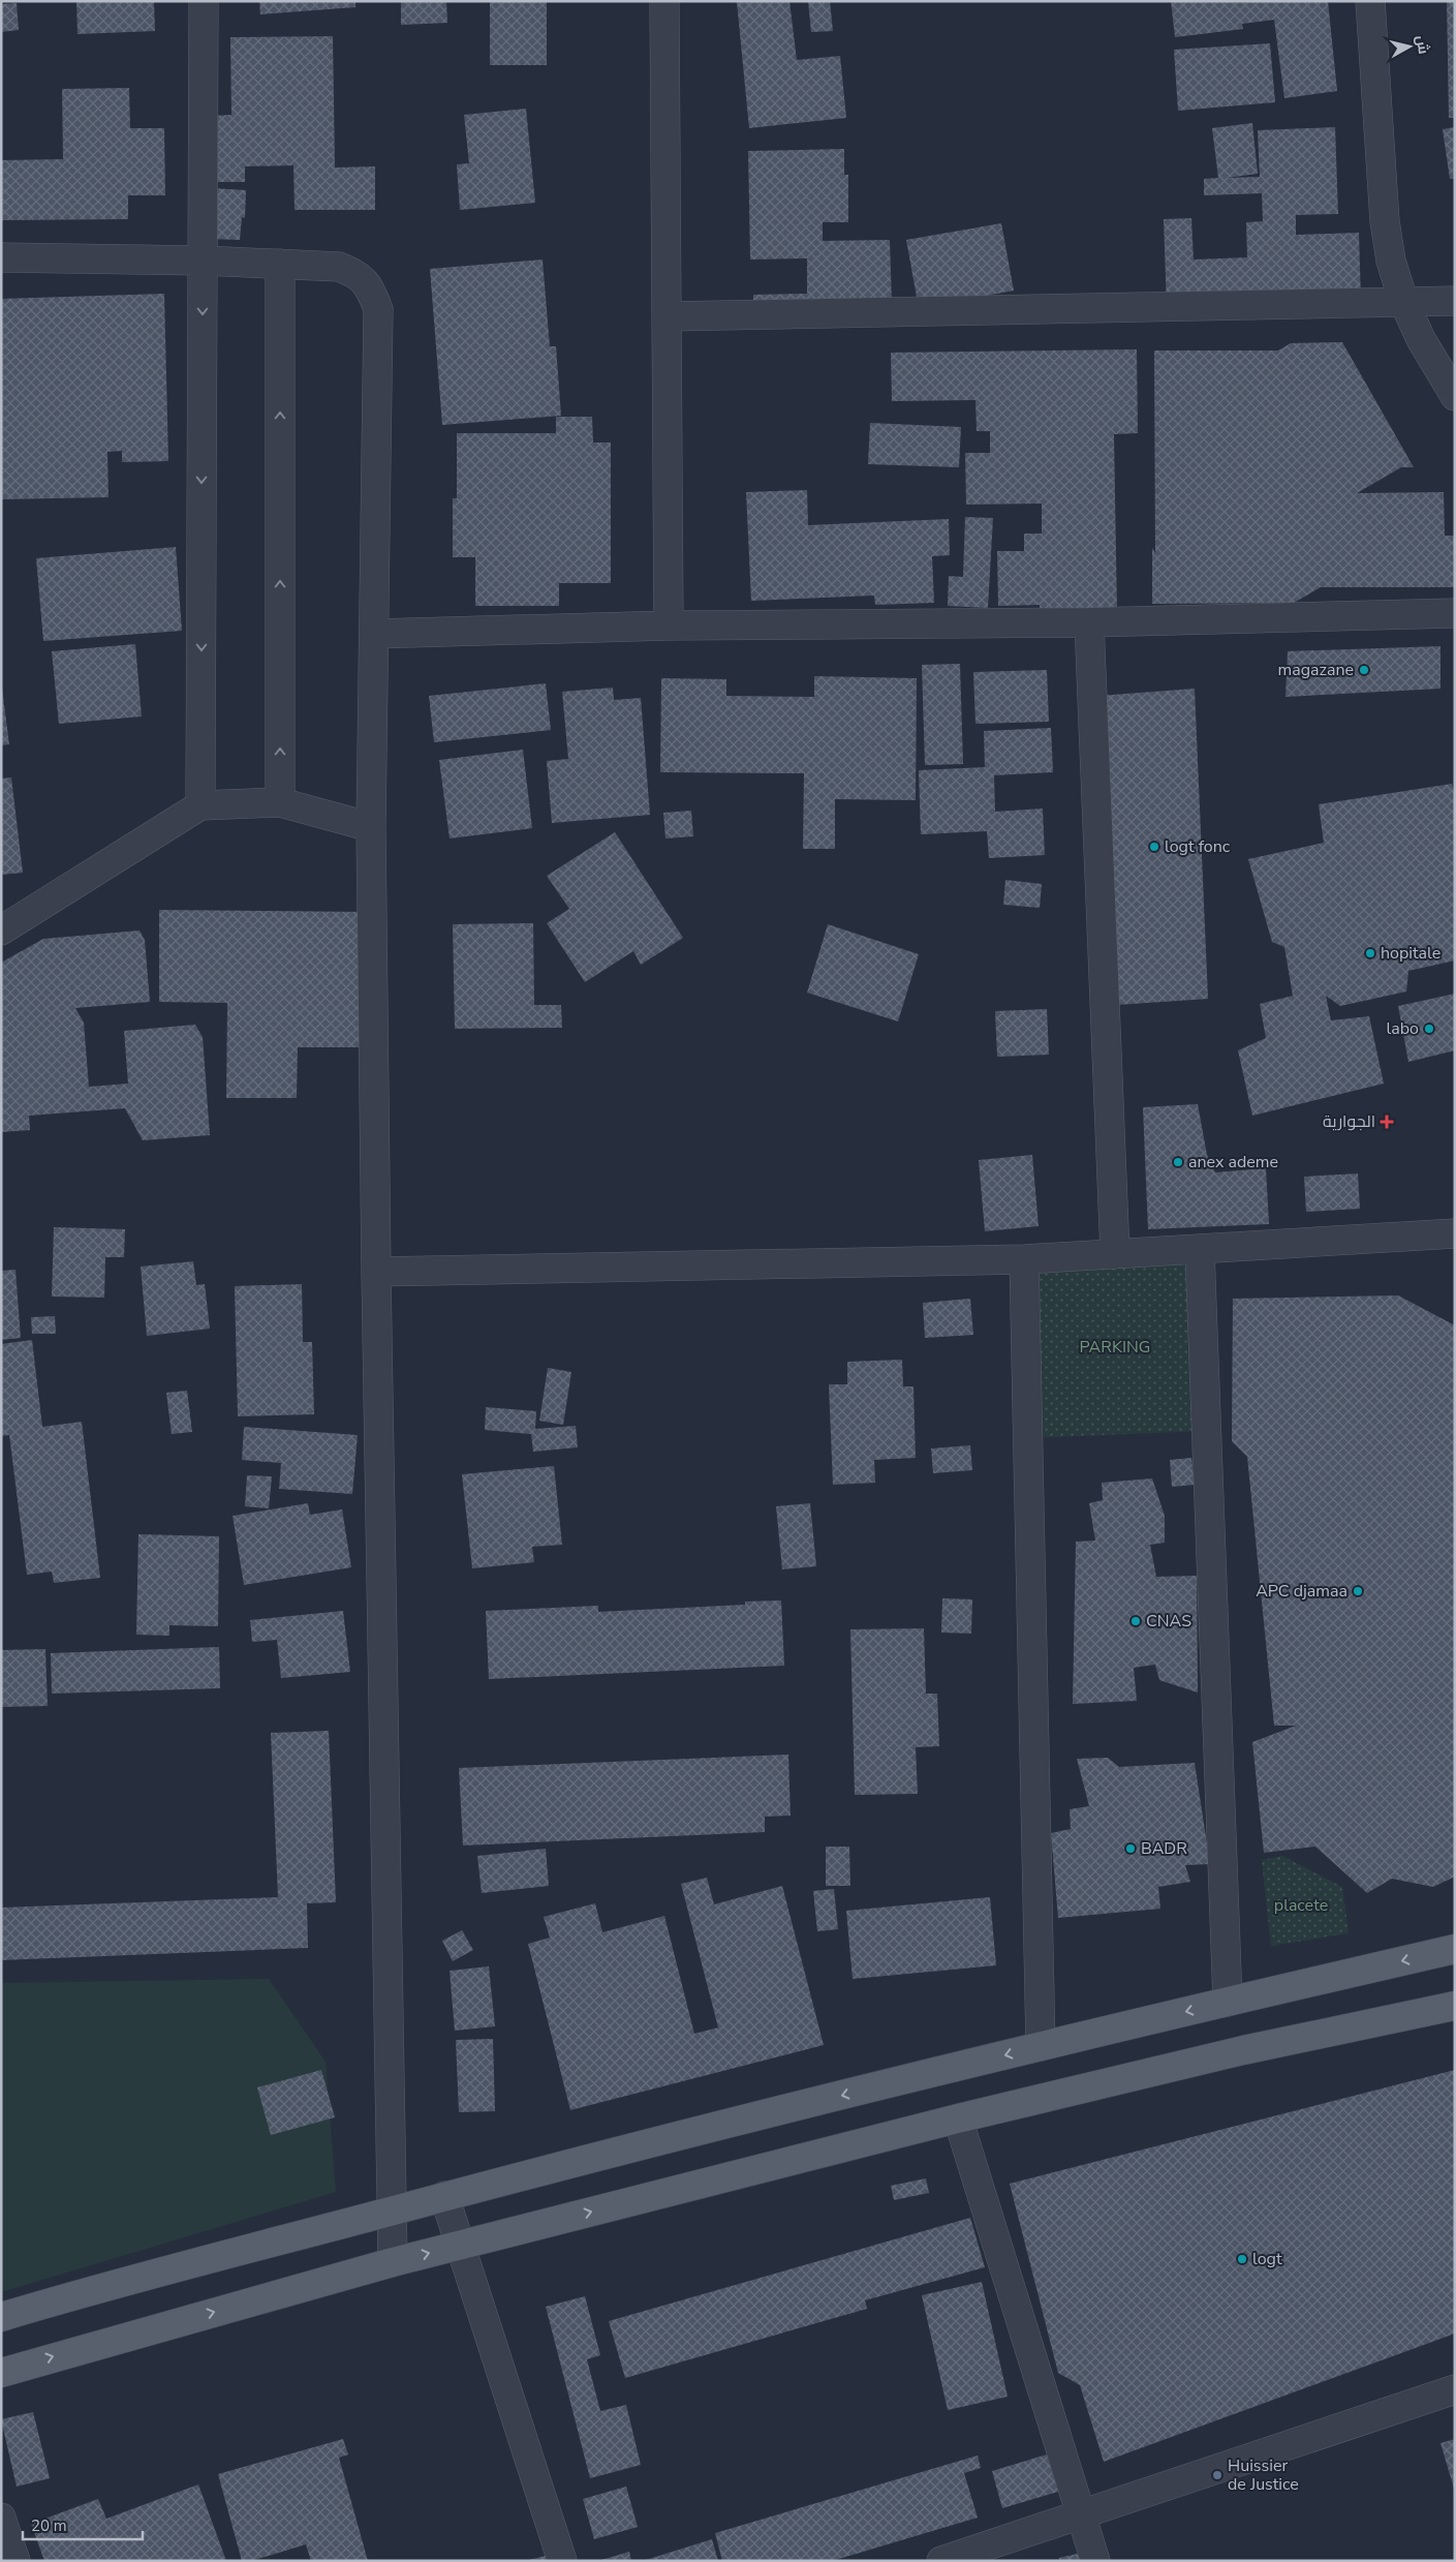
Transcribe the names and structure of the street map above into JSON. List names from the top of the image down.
{
  "parks": ["PARKING", "placete"],
  "places": {
    "other": [
      "magazane",
      "logt fonc",
      "hopitale",
      "labo",
      "anex ademe",
      "APC djamaa",
      "CNAS",
      "BADR",
      "logt",
      "Huissier de Justice"
    ],
    "health": ["الجوارية"]
  },
  "scale_bar": "20 m",
  "north": "right"
}
